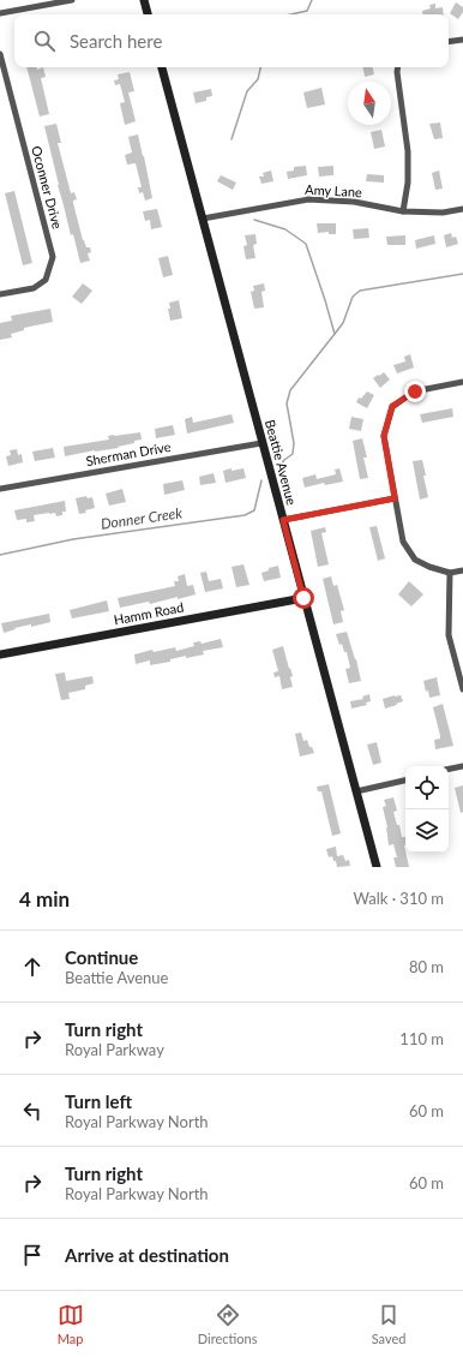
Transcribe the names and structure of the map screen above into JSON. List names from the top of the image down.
{
  "streets": {
    "street": [
      "Oconner Drive",
      "Amy Lane",
      "Sherman Drive",
      "Beattie Avenue",
      "Hamm Road"
    ]
  },
  "crossings": [
    ["Amy Lane", "Beattie Avenue"],
    ["Sherman Drive", "Beattie Avenue"],
    ["Beattie Avenue", "Hamm Road"]
  ],
  "water": ["Donner Creek"],
  "north": "top",
  "page": {
    "search": "Search here",
    "heading": ["4 min", "Walk · 310 m"],
    "list": [
      ["Continue", "Beattie Avenue", "80 m"],
      ["Turn right", "Royal Parkway", "110 m"],
      ["Turn left", "Royal Parkway North", "60 m"],
      ["Turn right", "Royal Parkway North", "60 m"],
      "Arrive at destination"
    ],
    "nav": ["Map", "Directions", "Saved"]
  }
}
